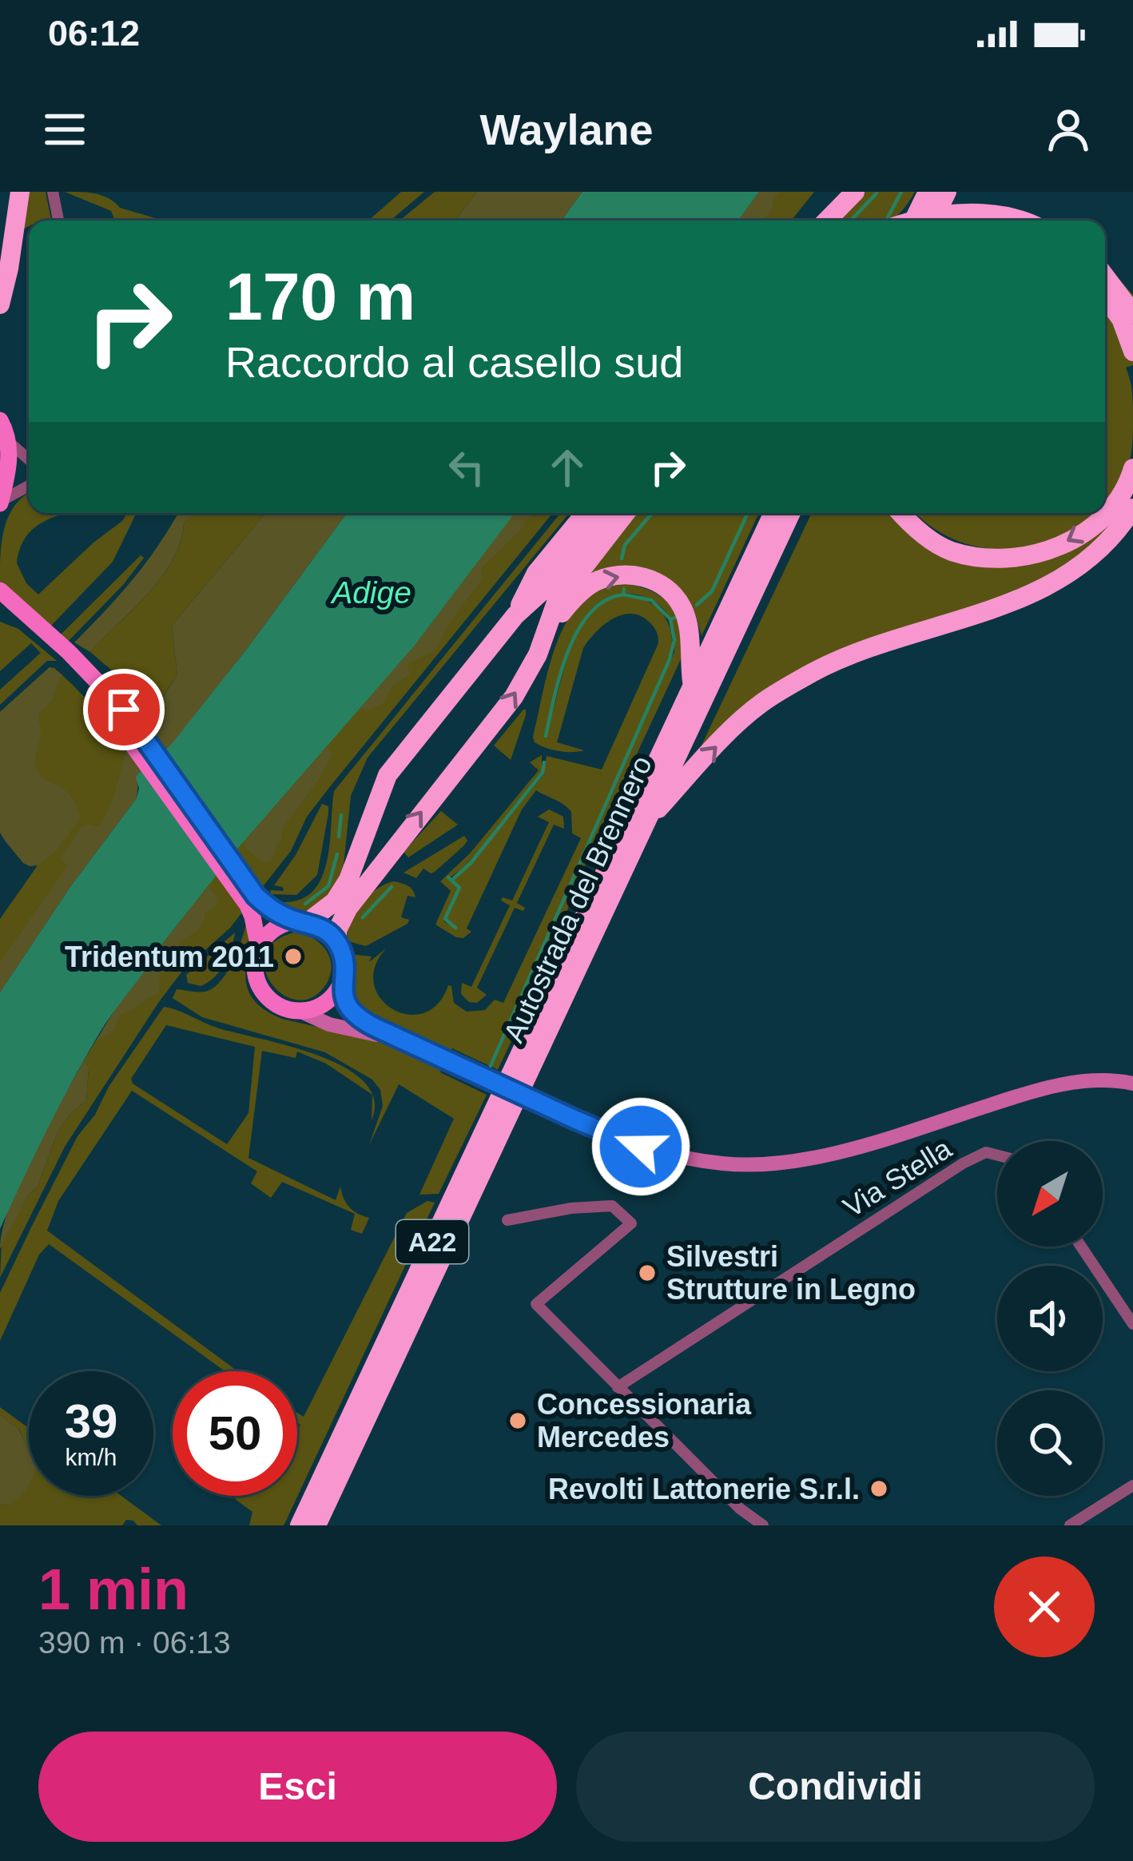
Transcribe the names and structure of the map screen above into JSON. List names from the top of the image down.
{
  "streets": {
    "highway": ["Autostrada del Brennero", "A22"],
    "street": ["Via Stella"]
  },
  "water": ["Adige"],
  "places": [
    "Tridentum 2011",
    "Silvestri Strutture in Legno",
    "Concessionaria Mercedes",
    "Revolti Lattonerie S.r.l."
  ],
  "north": "bottom left",
  "page": {
    "status": "06:12",
    "header": "Waylane",
    "turn": ["170 m", "Raccordo al casello sud"],
    "speed": "39 km/h",
    "limit": "50",
    "heading": ["1 min", "390 m · 06:13"],
    "buttons": ["Esci", "Condividi"]
  }
}
